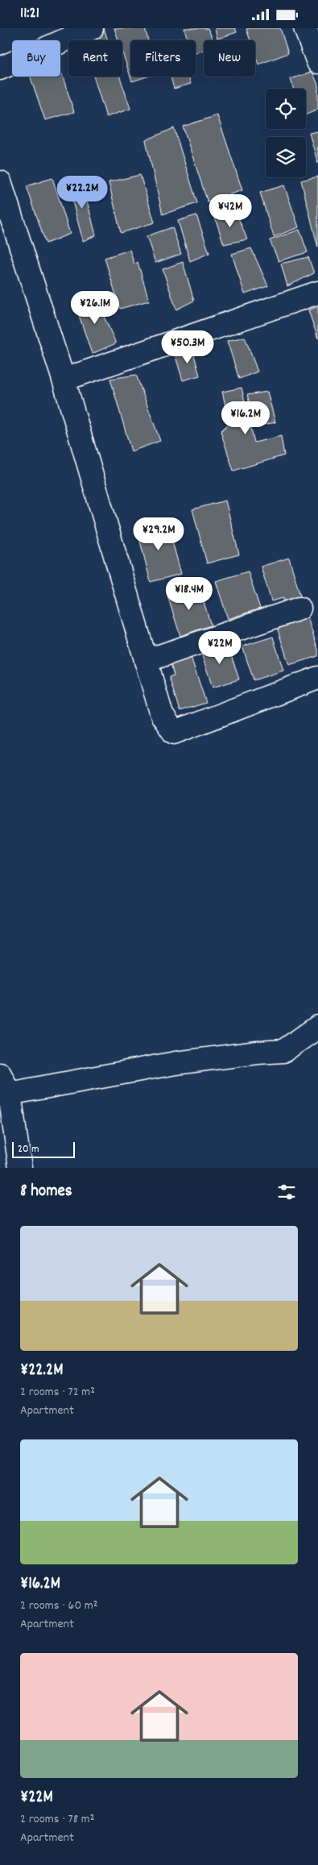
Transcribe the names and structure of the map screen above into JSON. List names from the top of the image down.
{
  "scale_bar": "20 m",
  "page": {
    "status": "11:21",
    "chip": [
      "Buy",
      "Rent",
      "Filters",
      "New"
    ],
    "price": [
      "¥22.2M",
      "¥42M",
      "¥26.1M",
      "¥50.3M",
      "¥16.2M",
      "¥29.2M",
      "¥18.4M",
      "¥22M"
    ],
    "scale": "20 m",
    "heading": "8 homes",
    "list": [
      {
        "name": "¥22.2M",
        "note": "2 rooms · 72 m² · Apartment"
      },
      {
        "name": "¥16.2M",
        "note": "2 rooms · 60 m² · Apartment"
      },
      {
        "name": "¥22M",
        "note": "2 rooms · 78 m² · Apartment"
      }
    ]
  }
}
